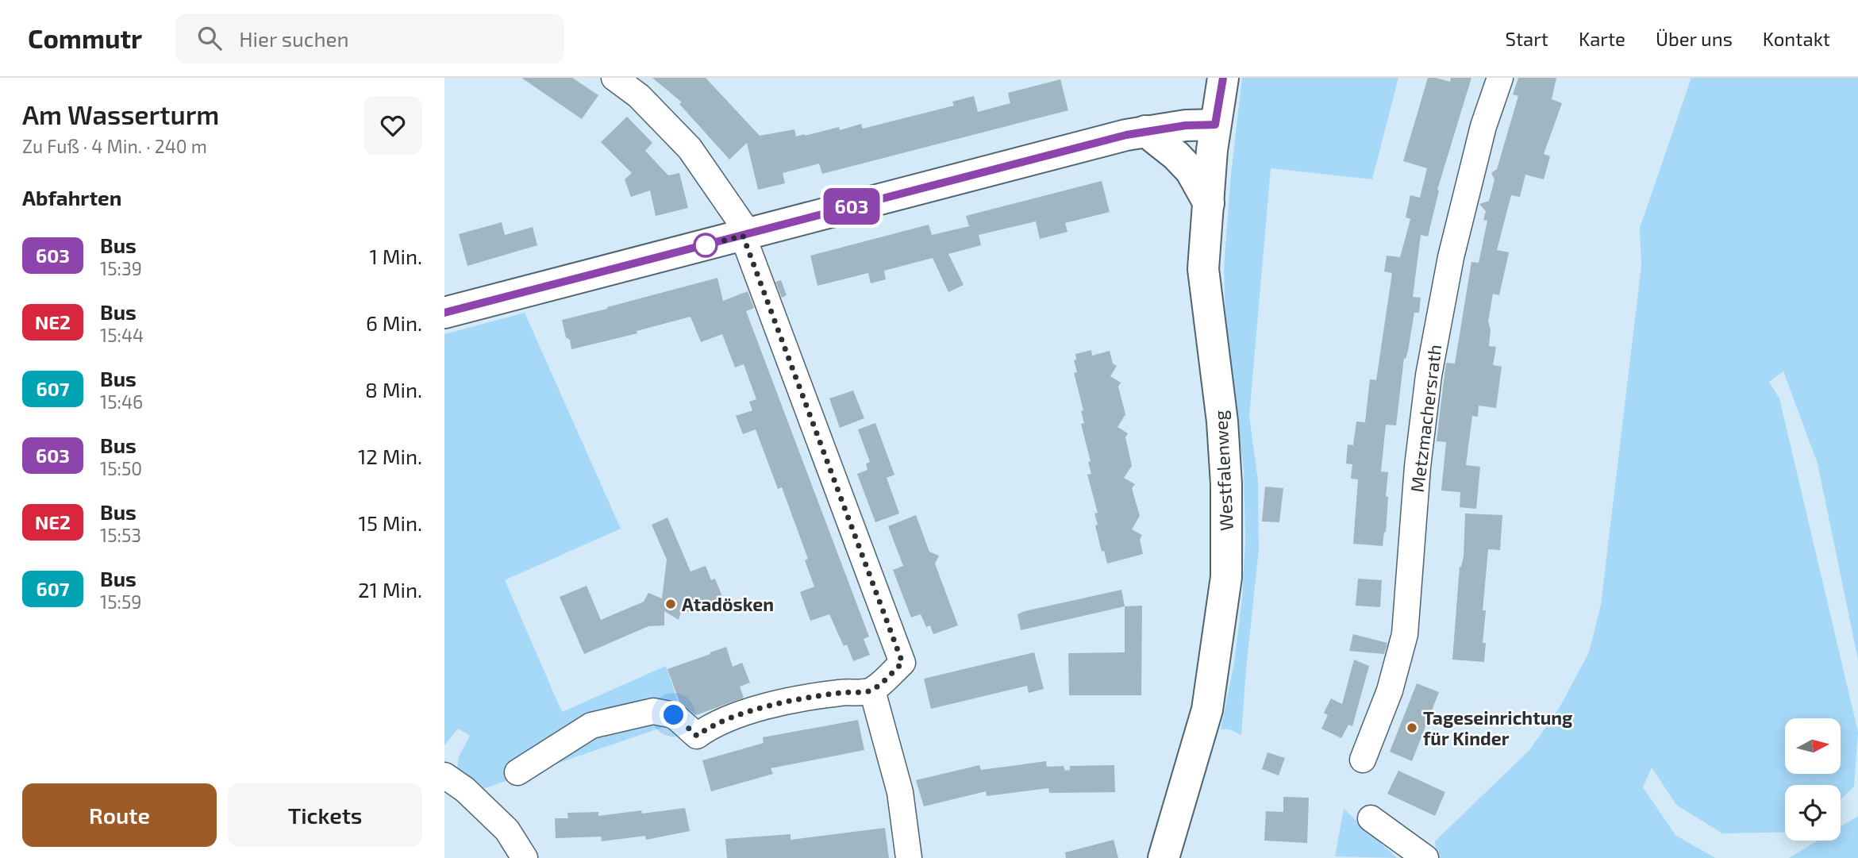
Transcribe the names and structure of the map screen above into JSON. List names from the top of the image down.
{
  "streets": {
    "street": ["Metzmachersrath", "Westfalenweg"]
  },
  "places": ["Atadösken", "Tageseinrichtung für Kinder"],
  "lines": ["bus line 603"],
  "north": "right",
  "page": {
    "header": "Commutr",
    "search": "Hier suchen",
    "nav": [
      "Start",
      "Karte",
      "Über uns",
      "Kontakt"
    ],
    "heading": [
      ["Am Wasserturm", "Zu Fuß · 4 Min. · 240 m"],
      "Abfahrten"
    ],
    "on_map": "603",
    "list": [
      {
        "mark": "603",
        "name": "Bus",
        "note": "15:39",
        "value": "1 Min."
      },
      {
        "mark": "NE2",
        "name": "Bus",
        "note": "15:44",
        "value": "6 Min."
      },
      {
        "mark": "607",
        "name": "Bus",
        "note": "15:46",
        "value": "8 Min."
      },
      {
        "mark": "603",
        "name": "Bus",
        "note": "15:50",
        "value": "12 Min."
      },
      {
        "mark": "NE2",
        "name": "Bus",
        "note": "15:53",
        "value": "15 Min."
      },
      {
        "mark": "607",
        "name": "Bus",
        "note": "15:59",
        "value": "21 Min."
      }
    ],
    "buttons": ["Route", "Tickets"]
  }
}
